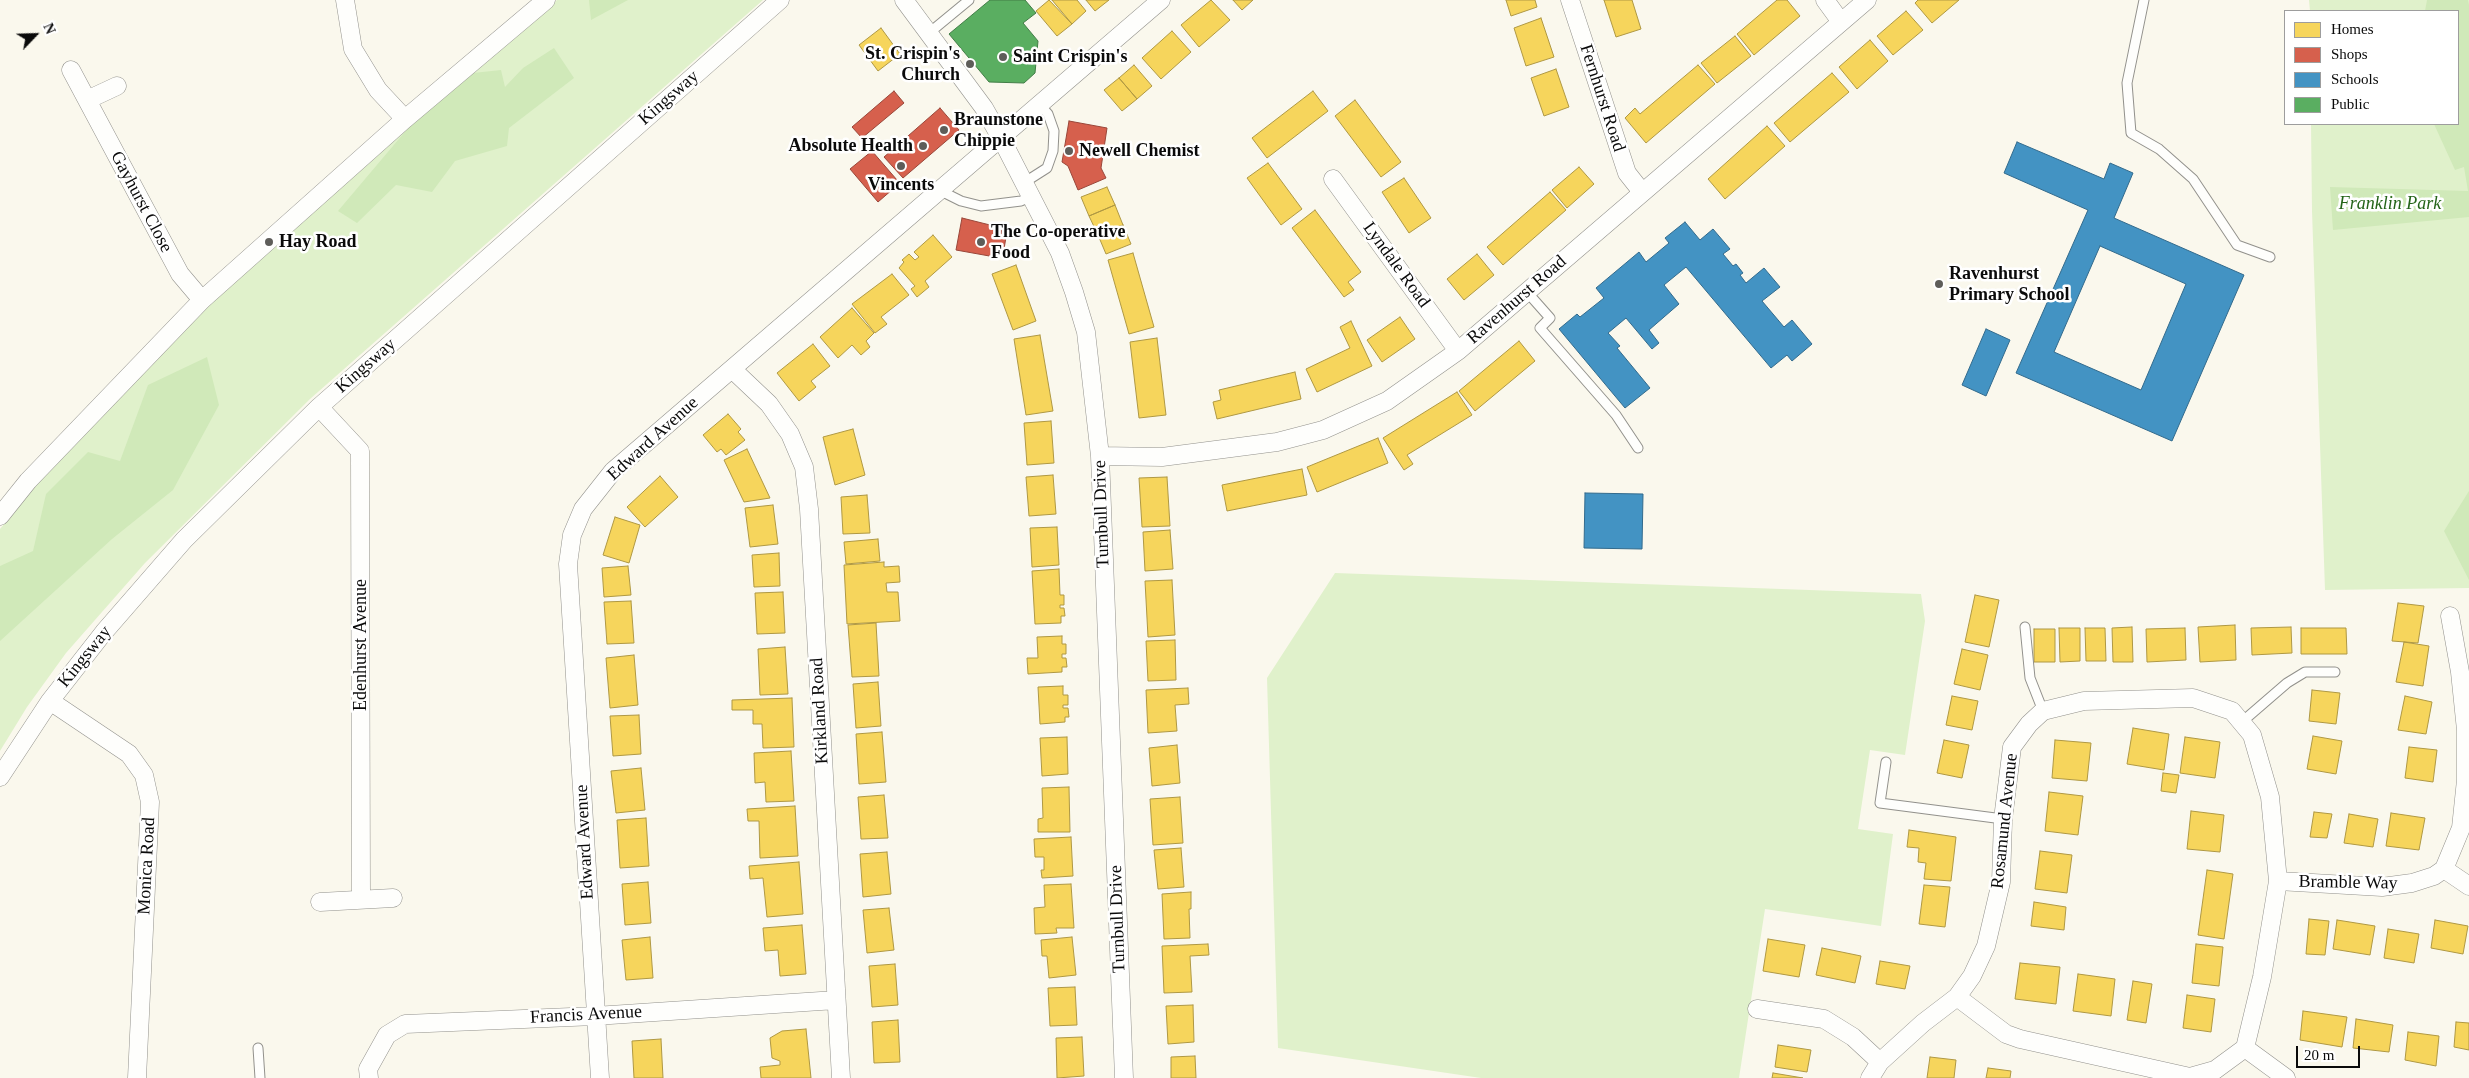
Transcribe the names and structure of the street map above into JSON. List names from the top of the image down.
{
  "streets": {
    "street": [
      "Kingsway",
      "Fernhurst Road",
      "Gayhurst Close",
      "Lyndale Road",
      "Ravenhurst Road",
      "Edward Avenue",
      "Turnbull Drive",
      "Edenhurst Avenue",
      "Kirkland Road",
      "Rosamund Avenue",
      "Monica Road",
      "Bramble Way",
      "Francis Avenue"
    ]
  },
  "crossings": [
    ["Kingsway", "Edenhurst Avenue"],
    ["Kingsway", "Monica Road"],
    ["Fernhurst Road", "Ravenhurst Road"],
    ["Lyndale Road", "Ravenhurst Road"],
    ["Ravenhurst Road", "Turnbull Drive"],
    ["Edward Avenue", "Turnbull Drive"],
    ["Edward Avenue", "Kirkland Road"],
    ["Edward Avenue", "Francis Avenue"],
    ["Kirkland Road", "Francis Avenue"]
  ],
  "parks": ["Franklin Park"],
  "places": [
    "Saint Crispin's",
    "St. Crispin's Church",
    "Braunstone Chippie",
    "Absolute Health",
    "Newell Chemist",
    "Vincents",
    "Hay Road",
    "The Co-operative Food",
    "Ravenhurst Primary School"
  ],
  "legend": [
    "Homes",
    "Shops",
    "Schools",
    "Public"
  ],
  "scale_bar": "20 m",
  "north": "top right"
}
